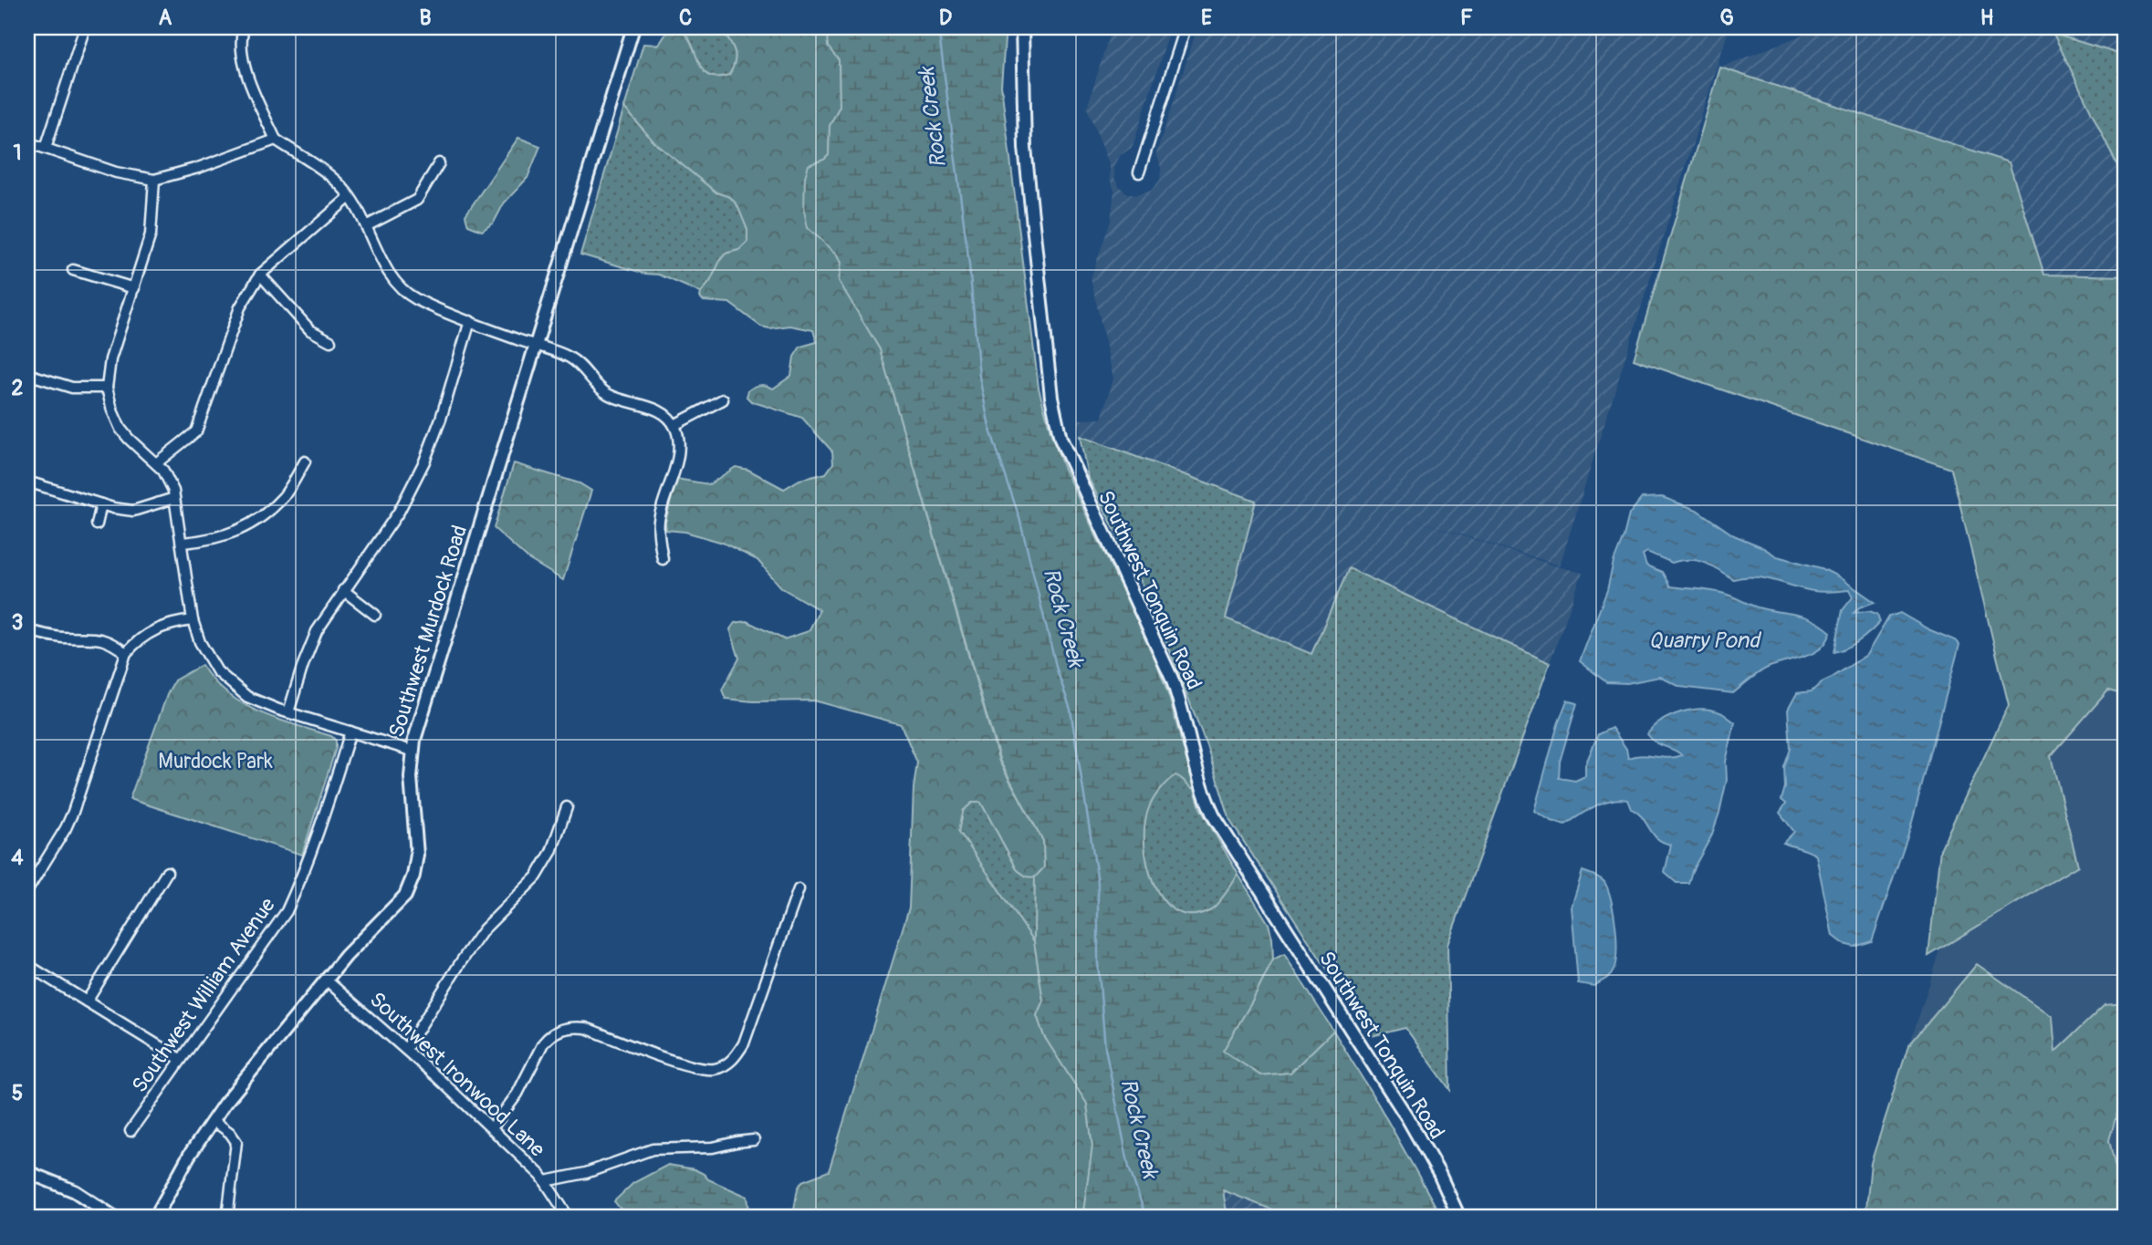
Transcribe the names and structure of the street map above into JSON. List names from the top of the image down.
{
  "streets": {
    "main road": ["Southwest Tonquin Road", "Southwest Murdock Road"],
    "street": ["Southwest William Avenue", "Southwest Ironwood Lane"]
  },
  "crossings": [
    ["Southwest Murdock Road", "Southwest Ironwood Lane"]
  ],
  "water": ["Rock Creek", "Quarry Pond"],
  "parks": ["Murdock Park"],
  "grid": {
    "columns": [
      "A",
      "B",
      "C",
      "D",
      "E",
      "F",
      "G",
      "H"
    ],
    "rows": [
      "1",
      "2",
      "3",
      "4",
      "5"
    ]
  }
}
